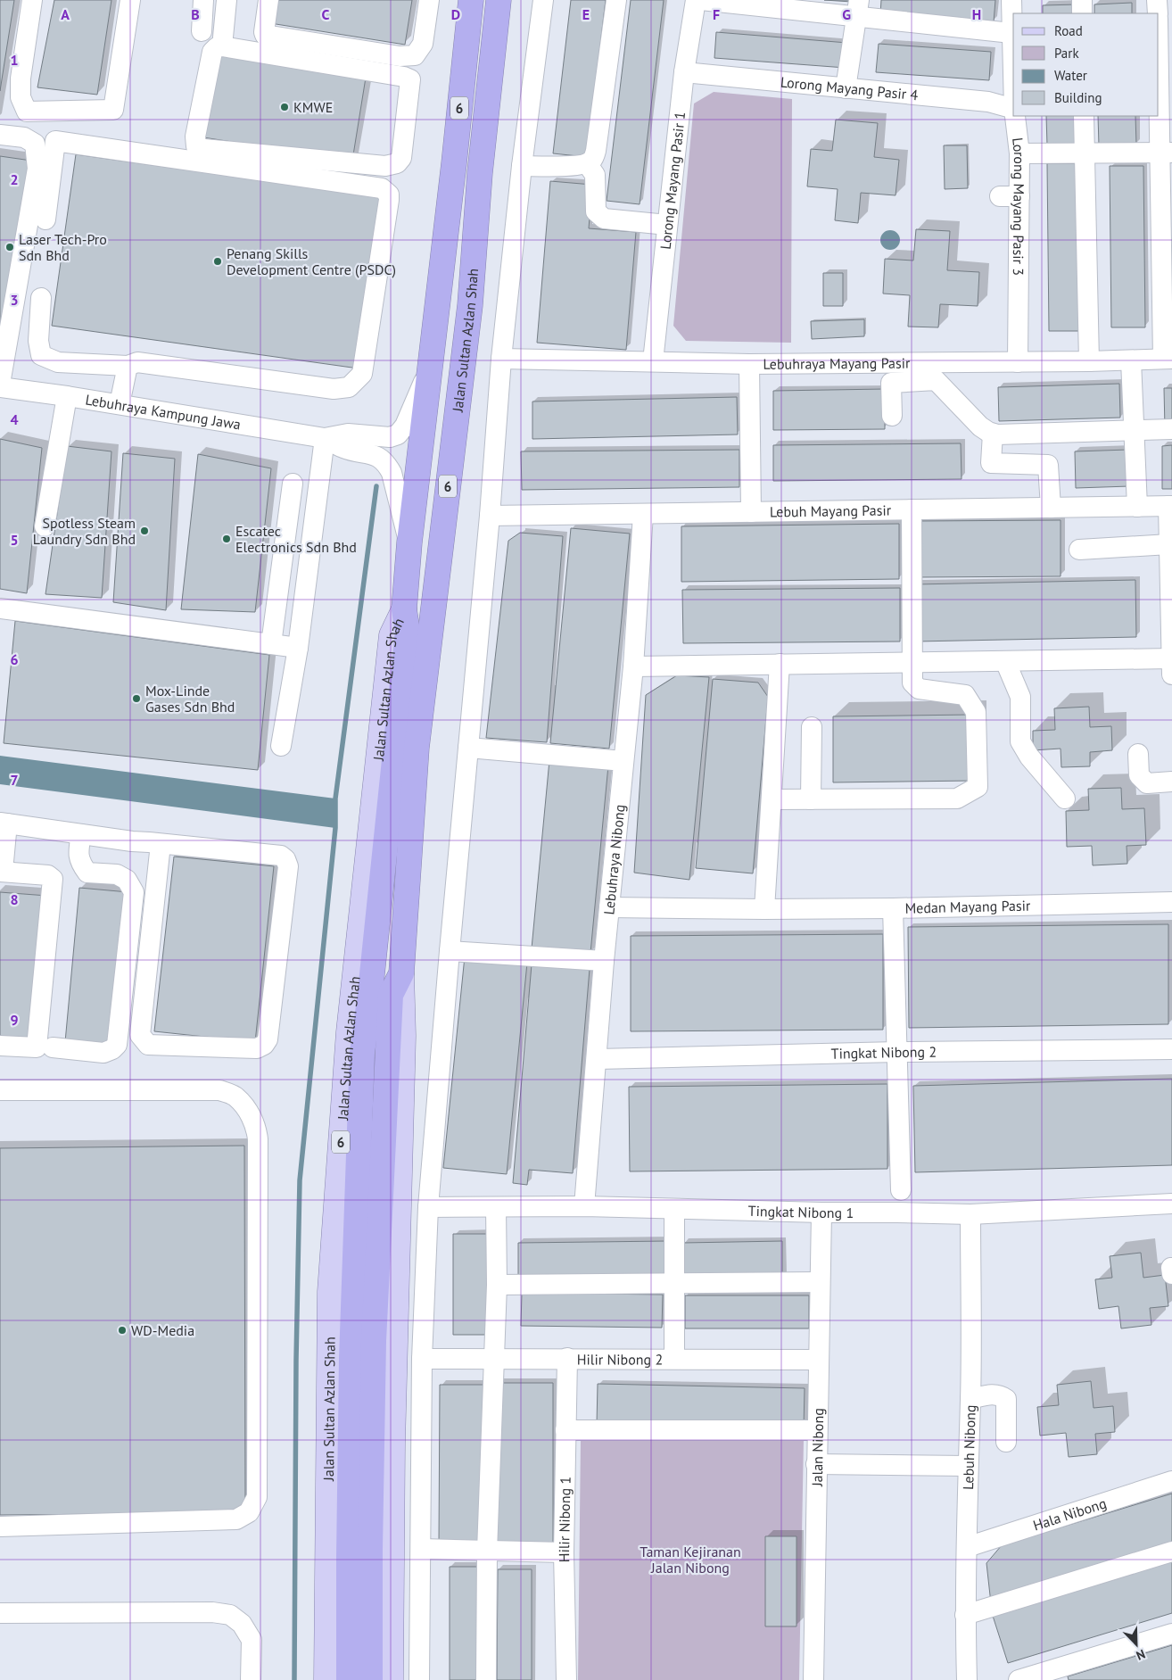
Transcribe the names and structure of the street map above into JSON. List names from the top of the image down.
{
  "streets": {
    "highway": ["6", "Jalan Sultan Azlan Shah"],
    "street": [
      "Lorong Mayang Pasir 4",
      "Lorong Mayang Pasir 1",
      "Lorong Mayang Pasir 3",
      "Lebuhraya Mayang Pasir",
      "Lebuhraya Kampung Jawa",
      "Lebuh Mayang Pasir",
      "Lebuhraya Nibong",
      "Medan Mayang Pasir",
      "Tingkat Nibong 2",
      "Tingkat Nibong 1",
      "Hilir Nibong 2",
      "Jalan Nibong",
      "Lebuh Nibong",
      "Hala Nibong",
      "Hilir Nibong 1"
    ]
  },
  "crossings": [
    ["Lorong Mayang Pasir 4", "Lorong Mayang Pasir 1"],
    ["Lorong Mayang Pasir 1", "Lebuhraya Mayang Pasir"],
    ["Lorong Mayang Pasir 3", "Lebuhraya Mayang Pasir"],
    ["Jalan Sultan Azlan Shah", "Lebuhraya Kampung Jawa"],
    ["Lebuh Mayang Pasir", "Lebuhraya Nibong"],
    ["Lebuhraya Nibong", "Medan Mayang Pasir"],
    ["Lebuhraya Nibong", "Tingkat Nibong 2"],
    ["Lebuhraya Nibong", "Tingkat Nibong 1"],
    ["Tingkat Nibong 1", "Jalan Nibong"],
    ["Tingkat Nibong 1", "Lebuh Nibong"],
    ["Hilir Nibong 2", "Jalan Nibong"],
    ["Hilir Nibong 2", "Hilir Nibong 1"],
    ["Lebuh Nibong", "Hala Nibong"]
  ],
  "parks": ["Taman Kejiranan Jalan Nibong"],
  "places": [
    "KMWE",
    "Laser Tech-Pro Sdn Bhd",
    "Penang Skills Development Centre (PSDC)",
    "Spotless Steam Laundry Sdn Bhd",
    "Escatec Electronics Sdn Bhd",
    "Mox-Linde Gases Sdn Bhd",
    "WD-Media"
  ],
  "legend": [
    "Road",
    "Park",
    "Water",
    "Building"
  ],
  "north": "bottom right",
  "grid": {
    "columns": [
      "A",
      "B",
      "C",
      "D",
      "E",
      "F",
      "G",
      "H"
    ],
    "rows": [
      "1",
      "2",
      "3",
      "4",
      "5",
      "6",
      "7",
      "8",
      "9"
    ]
  }
}
